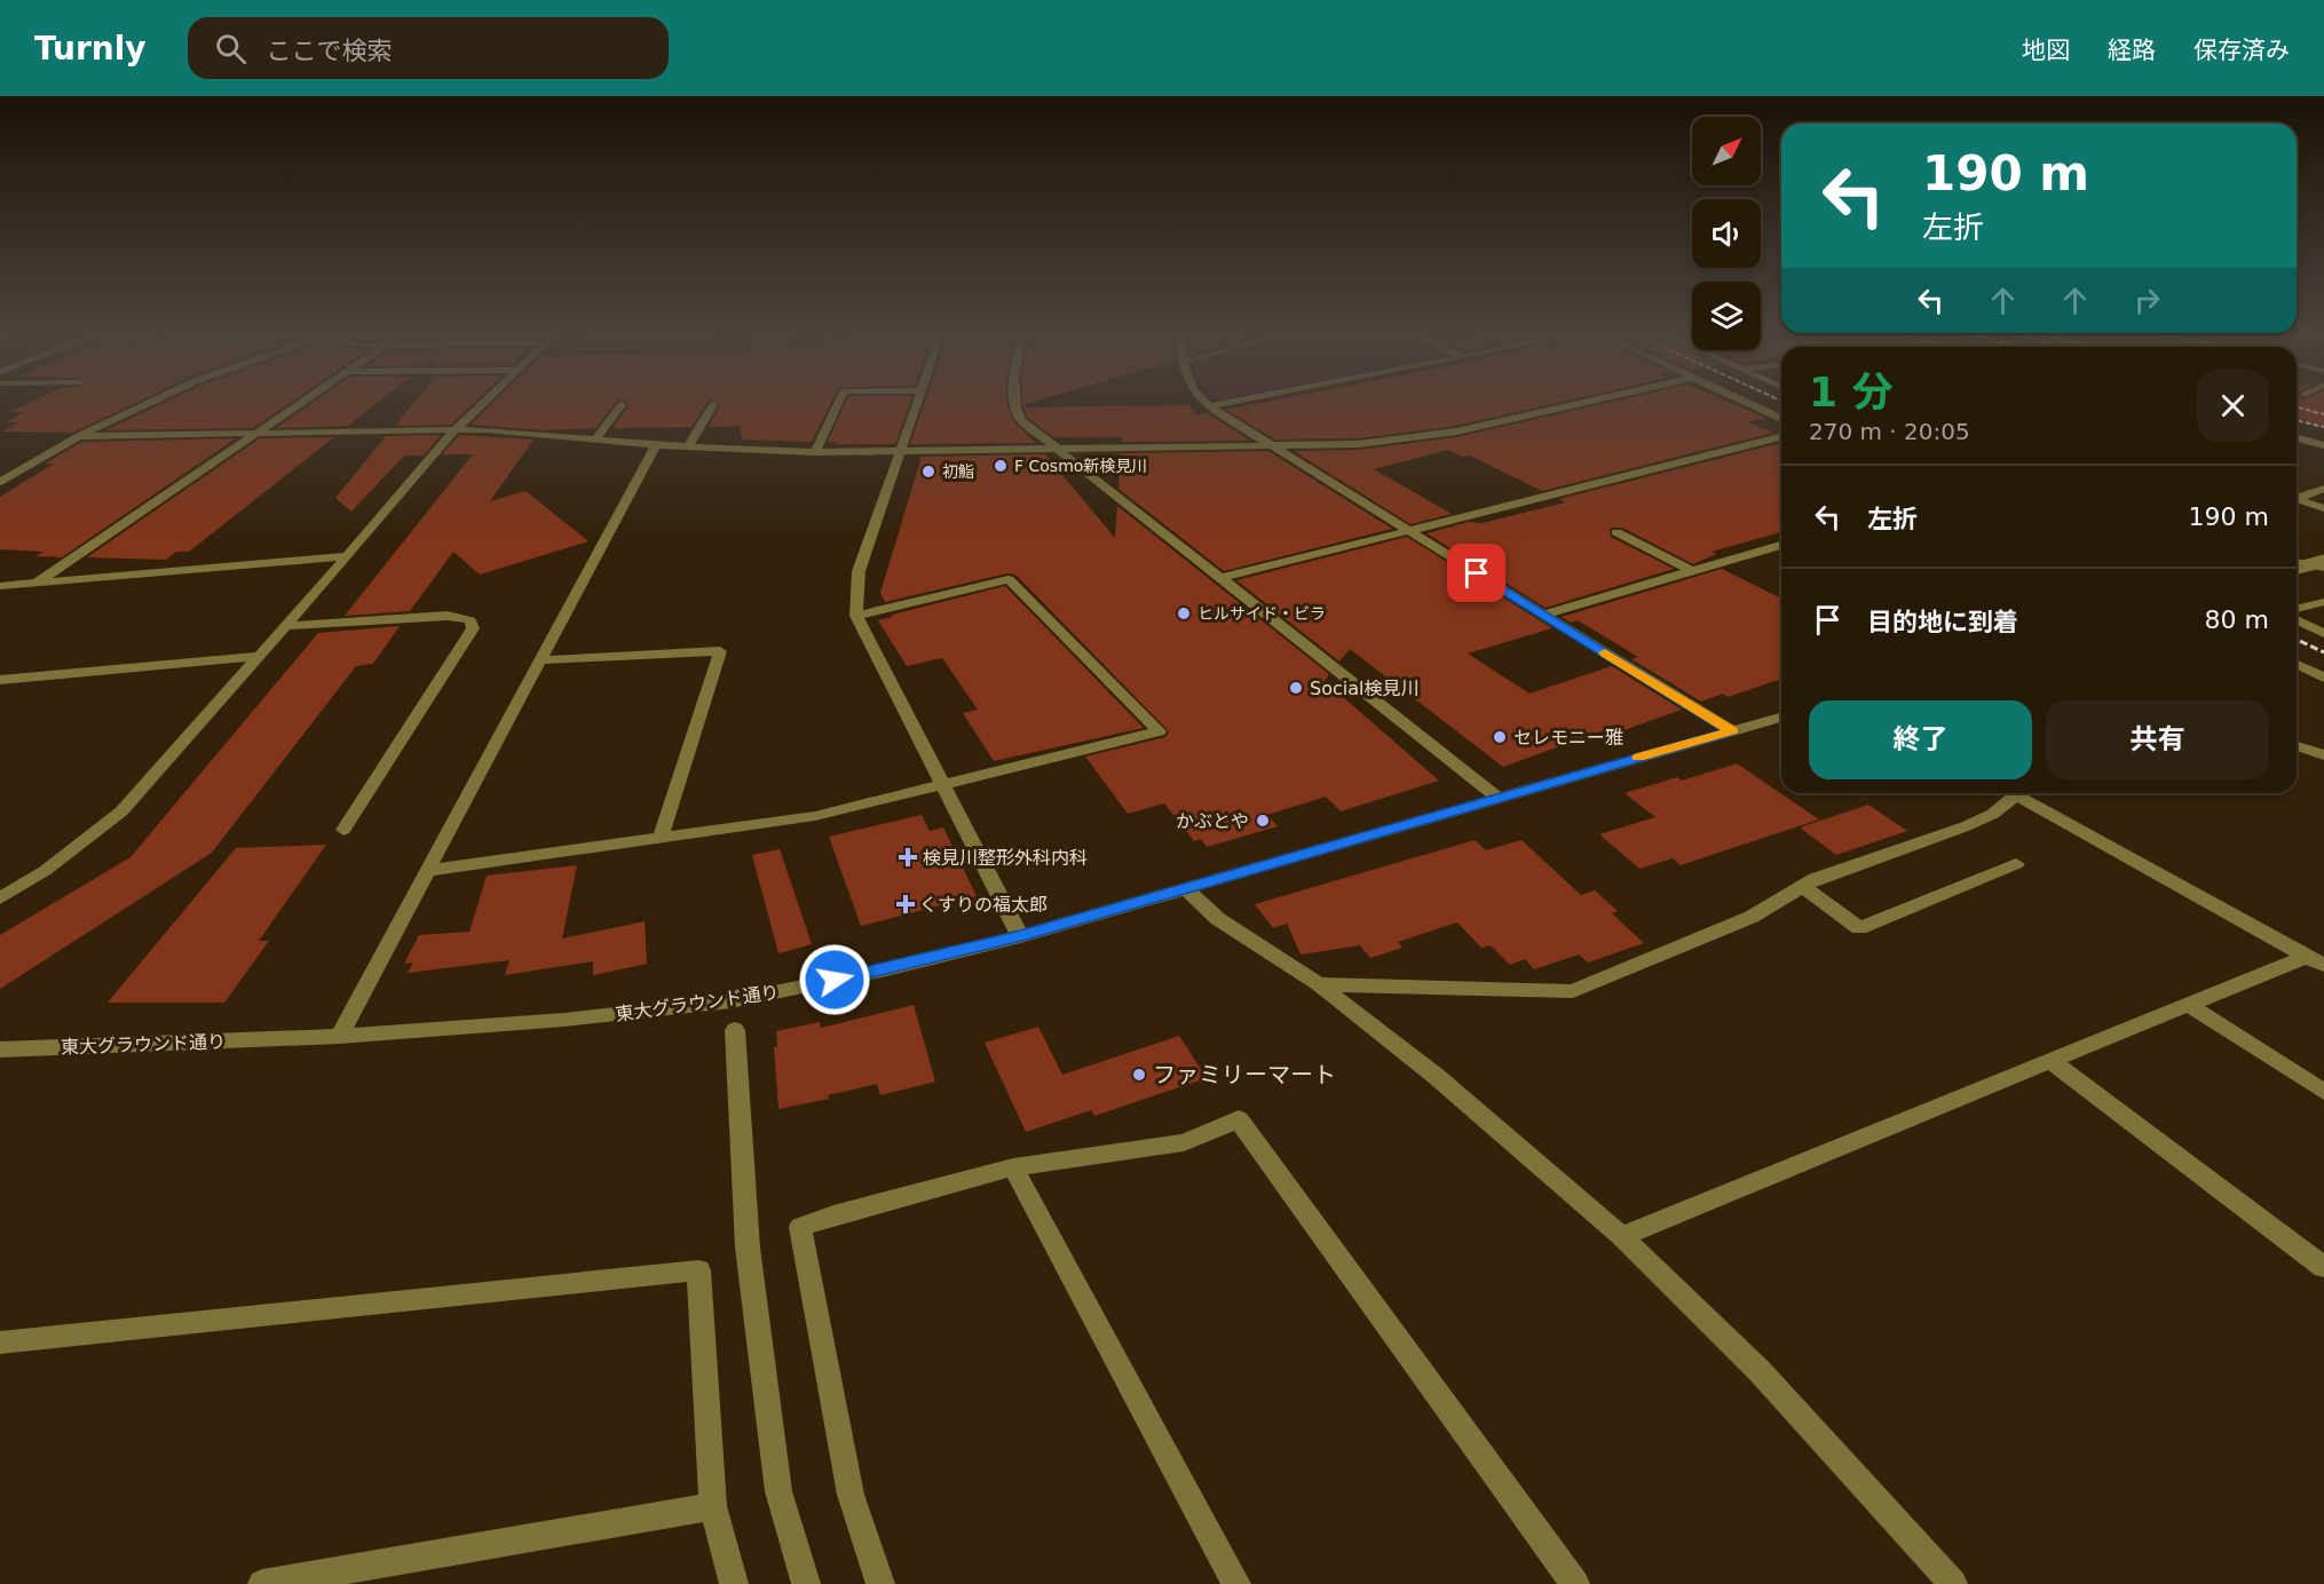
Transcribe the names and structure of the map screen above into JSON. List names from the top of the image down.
{
  "streets": {
    "street": ["東大グラウンド通り"]
  },
  "places": {
    "other": [
      "F Cosmo新検見川",
      "初鮨",
      "ヒルサイド・ビラ",
      "Social検見川",
      "セレモニー雅",
      "かぶとや",
      "ファミリーマート"
    ],
    "health": ["検見川整形外科内科", "くすりの福太郎"]
  },
  "north": "top right",
  "page": {
    "header": "Turnly",
    "search": "ここで検索",
    "nav": ["地図", "経路", "保存済み"],
    "turn": ["190 m", "左折"],
    "heading": ["1 分", "270 m · 20:05"],
    "list": [
      {
        "name": "左折",
        "value": "190 m"
      },
      {
        "name": "目的地に到着",
        "value": "80 m"
      }
    ],
    "buttons": ["終了", "共有"]
  }
}
